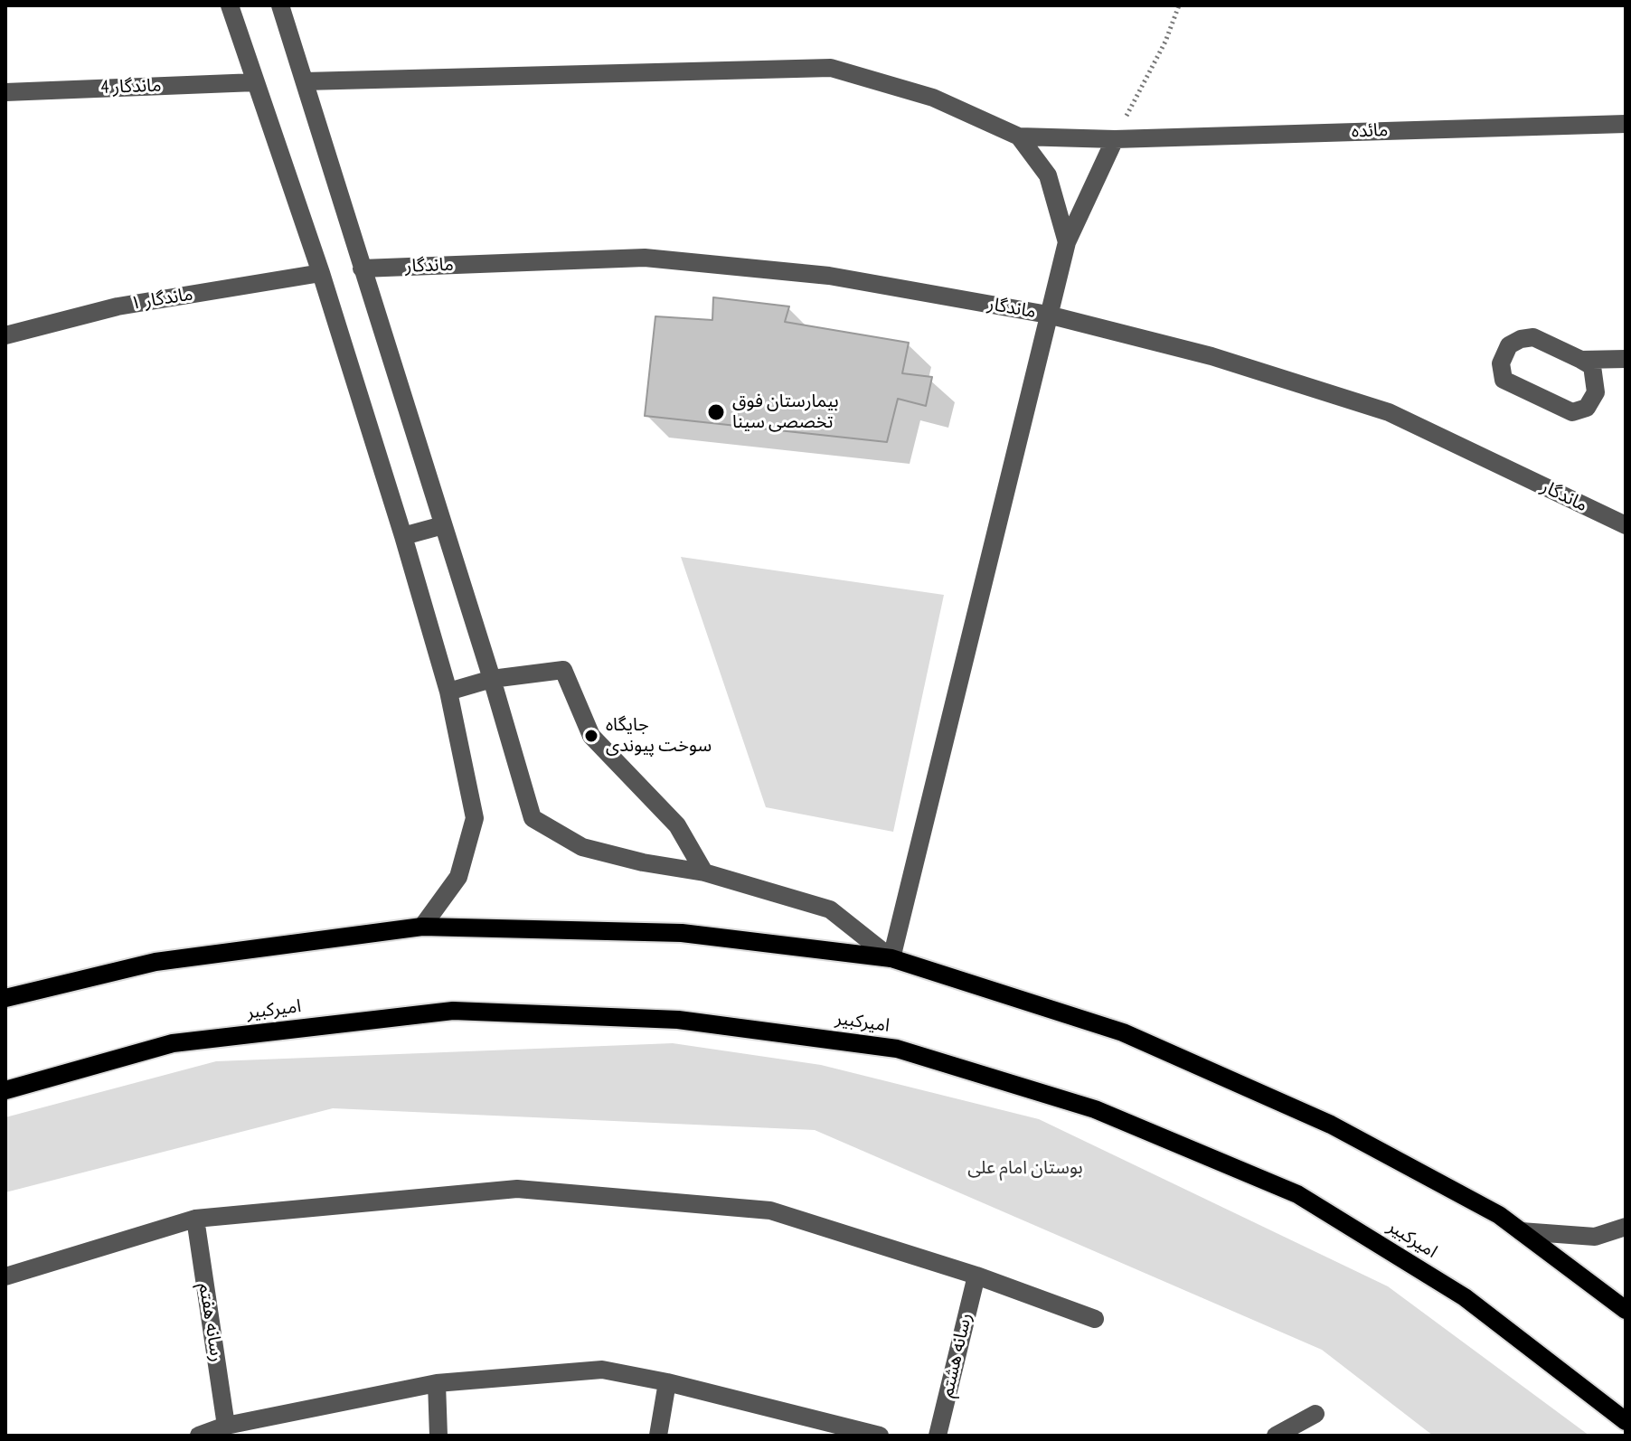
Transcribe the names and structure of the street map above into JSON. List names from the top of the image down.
{
  "streets": {
    "main road": ["امیرکبیر"],
    "street": [
      "ماندگار 4",
      "مائده",
      "ماندگار",
      "ماندگار ۱",
      "رسانه هفتم",
      "رسانه هشتم"
    ]
  },
  "parks": ["بوستان امام علی"],
  "places": ["بیمارستان فوق تخصصی سینا", "جایگاه سوخت پیوندی"]
}
